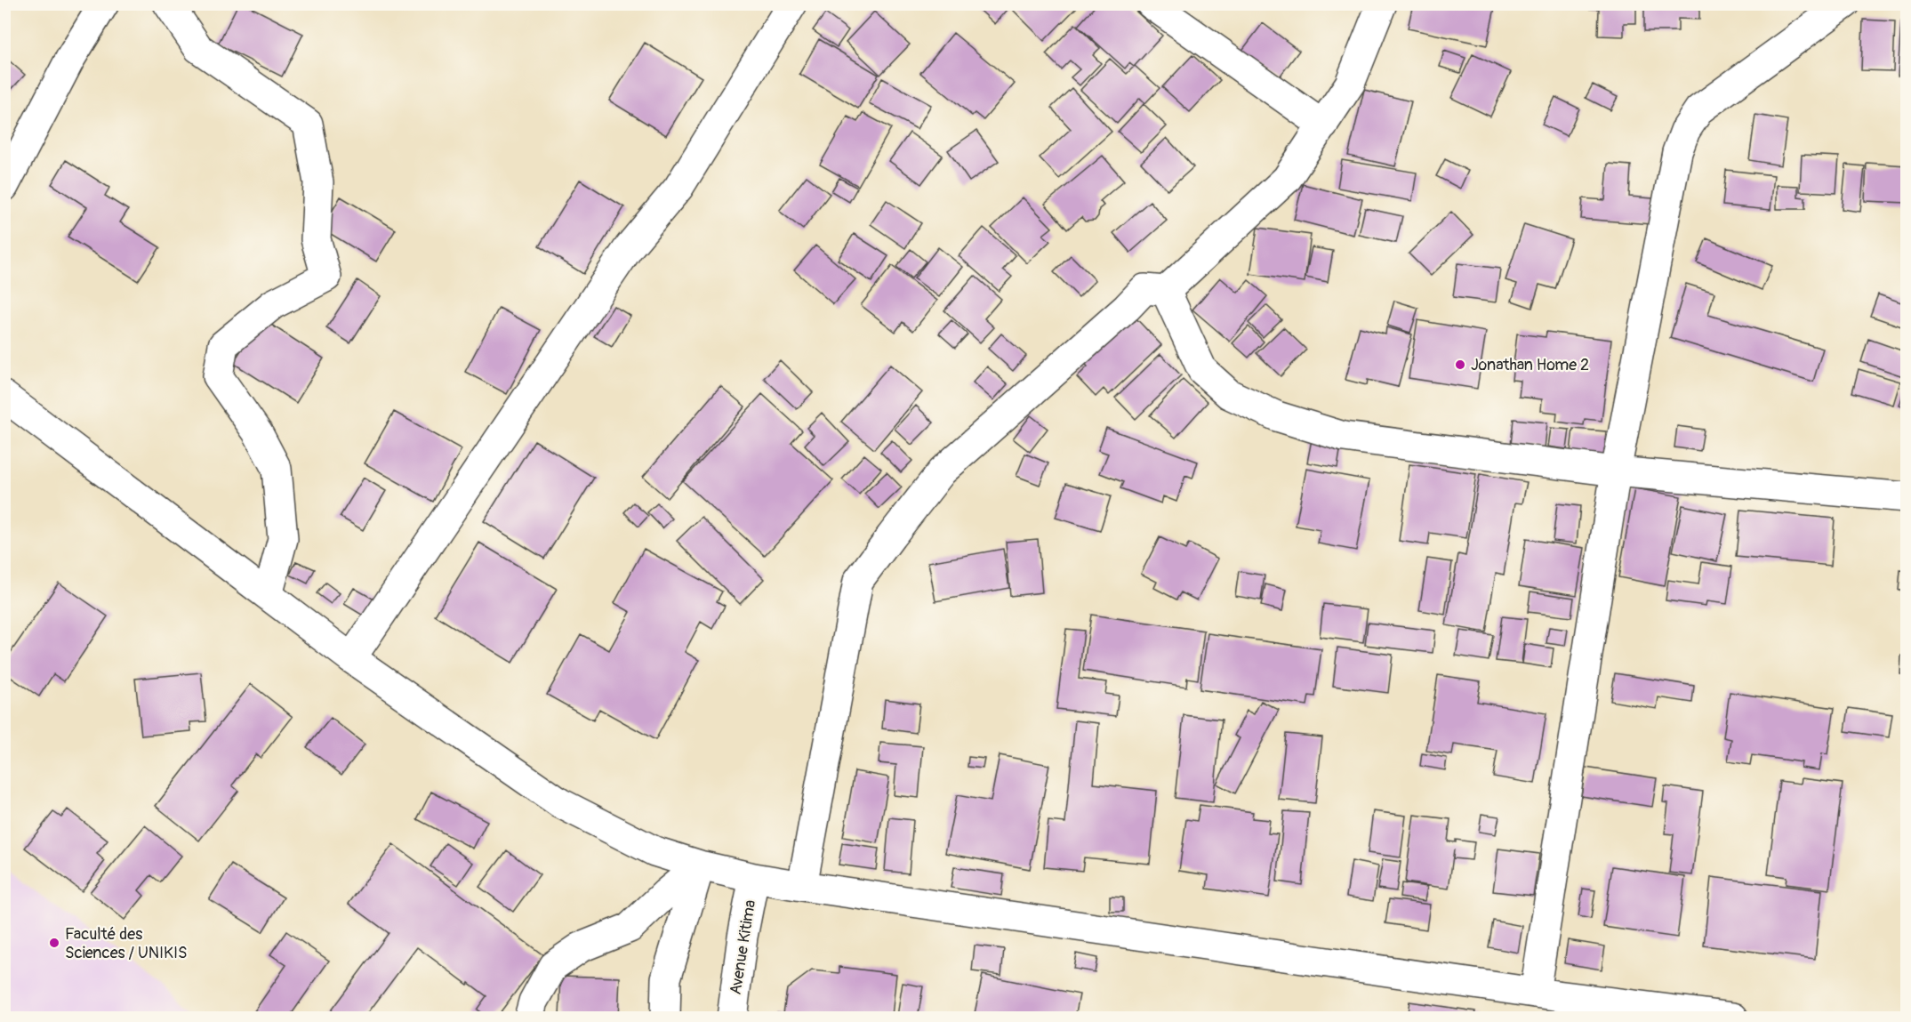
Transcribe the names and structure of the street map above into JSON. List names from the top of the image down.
{
  "streets": {
    "street": ["Avenue Kitima"]
  },
  "places": ["Jonathan Home 2", "Faculté des Sciences / UNIKIS"]
}
